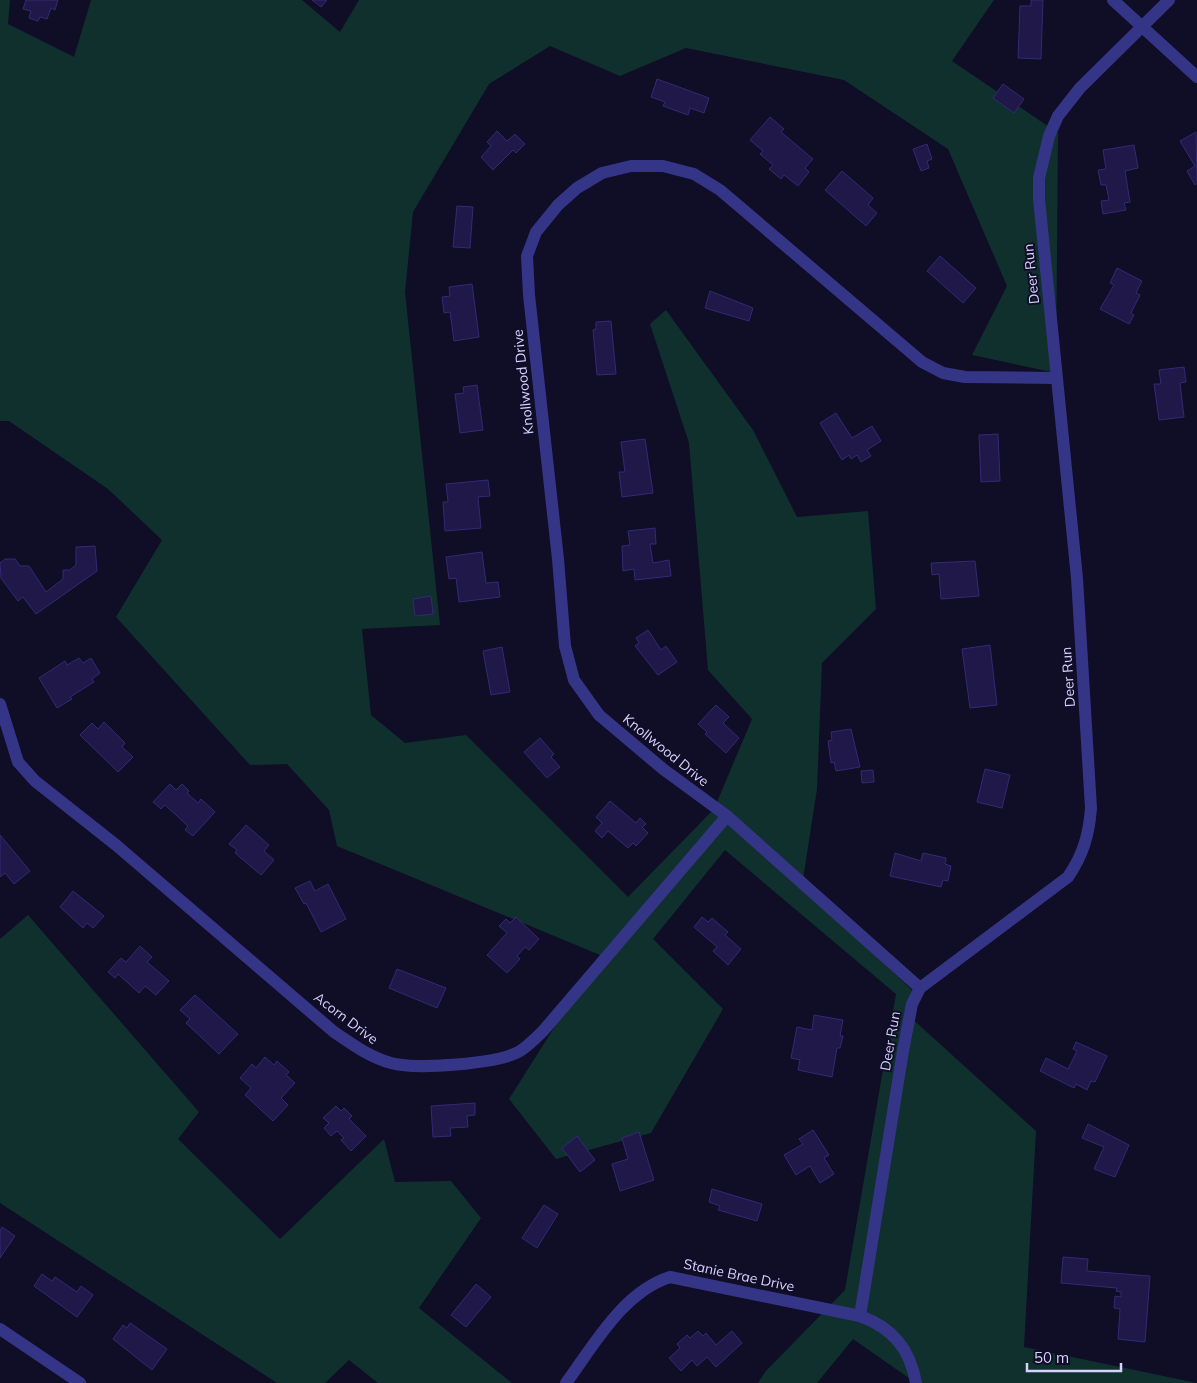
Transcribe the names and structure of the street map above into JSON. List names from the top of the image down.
{
  "streets": {
    "street": [
      "Deer Run",
      "Knollwood Drive",
      "Acorn Drive",
      "Stanie Brae Drive"
    ]
  },
  "crossings": [
    ["Deer Run", "Knollwood Drive"],
    ["Deer Run", "Stanie Brae Drive"],
    ["Knollwood Drive", "Acorn Drive"]
  ],
  "scale_bar": "50 m"
}
